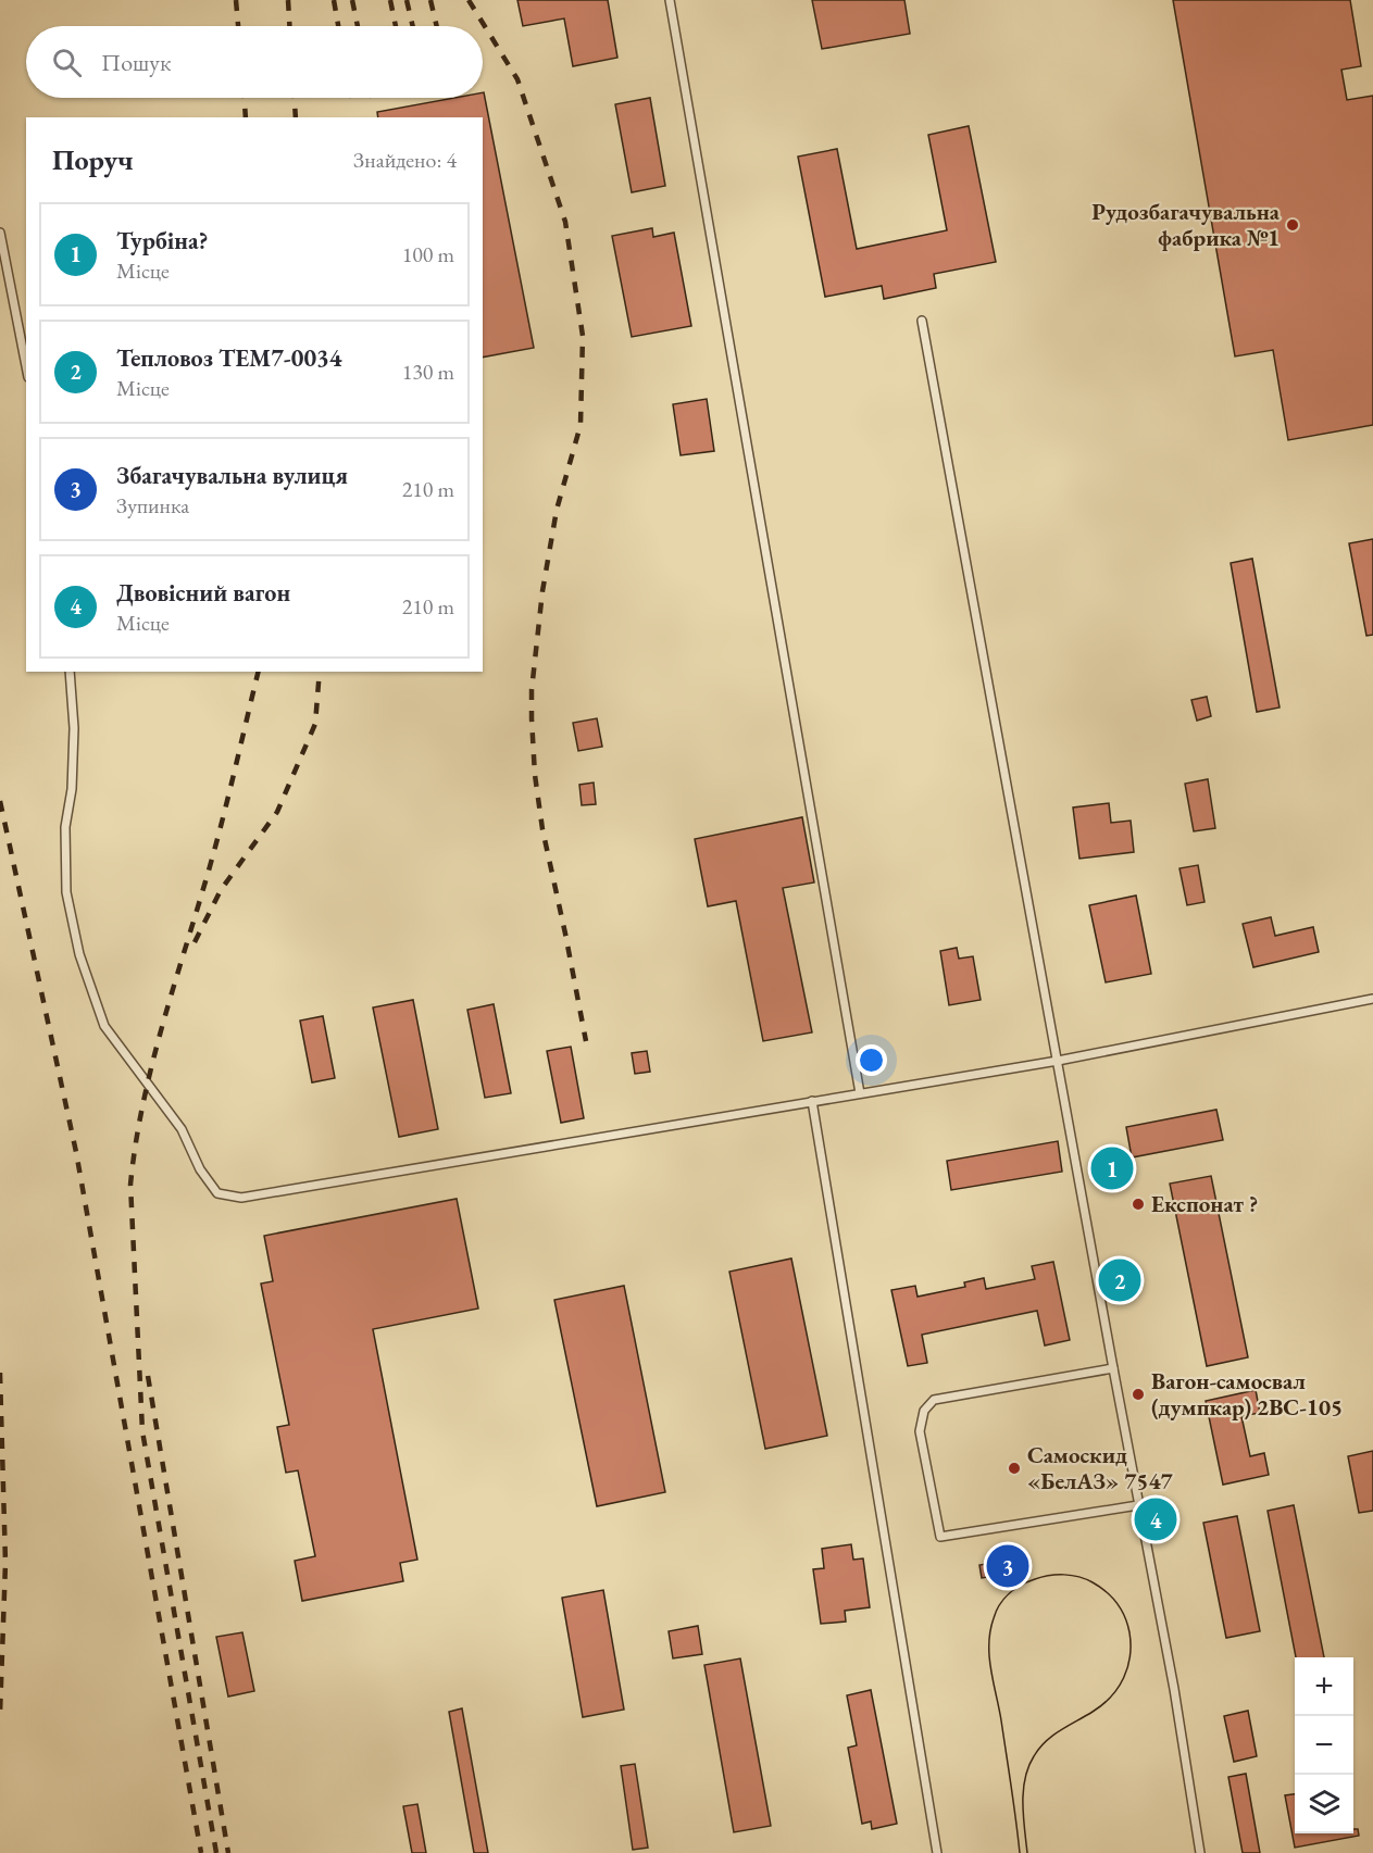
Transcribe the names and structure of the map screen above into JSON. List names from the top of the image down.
{
  "places": [
    "Рудозбагачувальна фабрика №1",
    "Експонат ?",
    "Вагон-самосвал (думпкар) 2ВС-105",
    "Самоскид «БелАЗ» 7547"
  ],
  "page": {
    "search": "Пошук",
    "heading": ["Поруч", "Знайдено: 4"],
    "list": [
      {
        "mark": "1",
        "name": "Турбіна?",
        "note": "Місце",
        "value": "100 m"
      },
      {
        "mark": "2",
        "name": "Тепловоз ТЕМ7-0034",
        "note": "Місце",
        "value": "130 m"
      },
      {
        "mark": "3",
        "name": "Збагачувальна вулиця",
        "note": "Зупинка",
        "value": "210 m"
      },
      {
        "mark": "4",
        "name": "Двовісний вагон",
        "note": "Місце",
        "value": "210 m"
      }
    ],
    "pins": [
      "1",
      "2",
      "4",
      "3"
    ],
    "map_buttons": ["+", "−"]
  }
}
